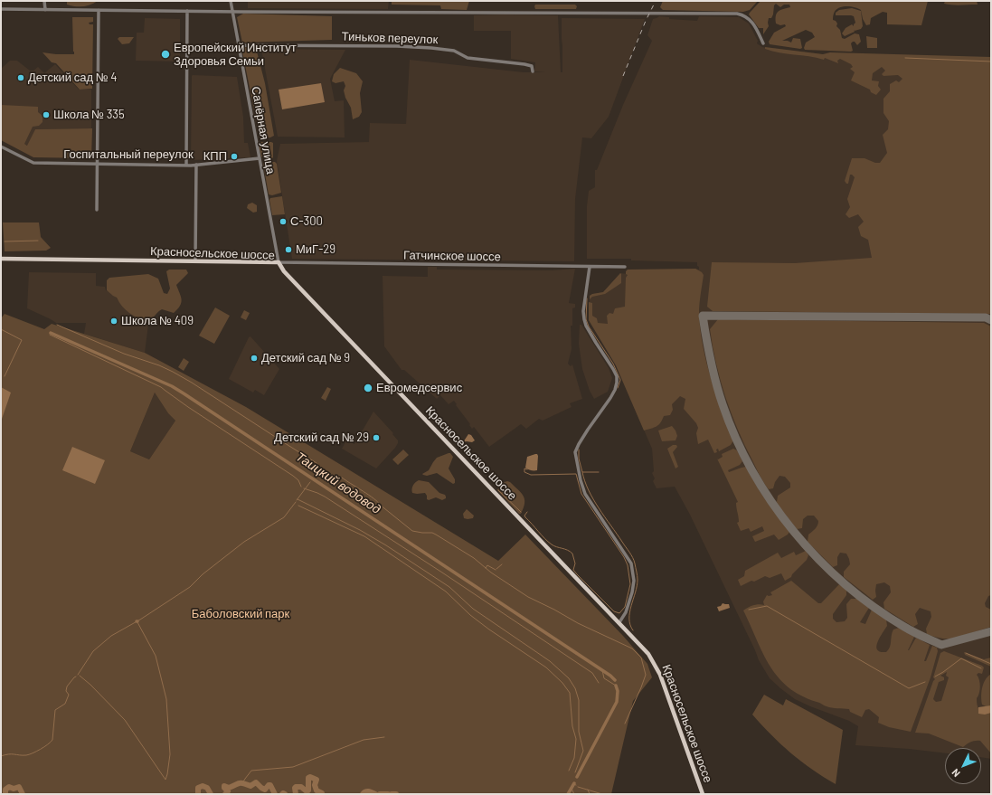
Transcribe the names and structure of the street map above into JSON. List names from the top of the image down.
{
  "streets": {
    "main road": ["Красносельское шоссе"],
    "street": [
      "Тиньков переулок",
      "Сапёрная улица",
      "Госпитальный переулок",
      "Гатчинское шоссе"
    ]
  },
  "crossings": [
    ["Тиньков переулок", "Сапёрная улица"],
    ["Сапёрная улица", "Госпитальный переулок"],
    ["Сапёрная улица", "Красносельское шоссе"],
    ["Сапёрная улица", "Гатчинское шоссе"],
    ["Красносельское шоссе", "Гатчинское шоссе"]
  ],
  "water": ["Таицкий водовод"],
  "parks": ["Баболовский парк"],
  "places": [
    "Европейский Институт Здоровья Семьи",
    "Детский сад № 4",
    "Школа № 335",
    "КПП",
    "С-300",
    "МиГ-29",
    "Школа № 409",
    "Детский сад № 9",
    "Евромедсервис",
    "Детский сад № 29"
  ],
  "north": "bottom left"
}
